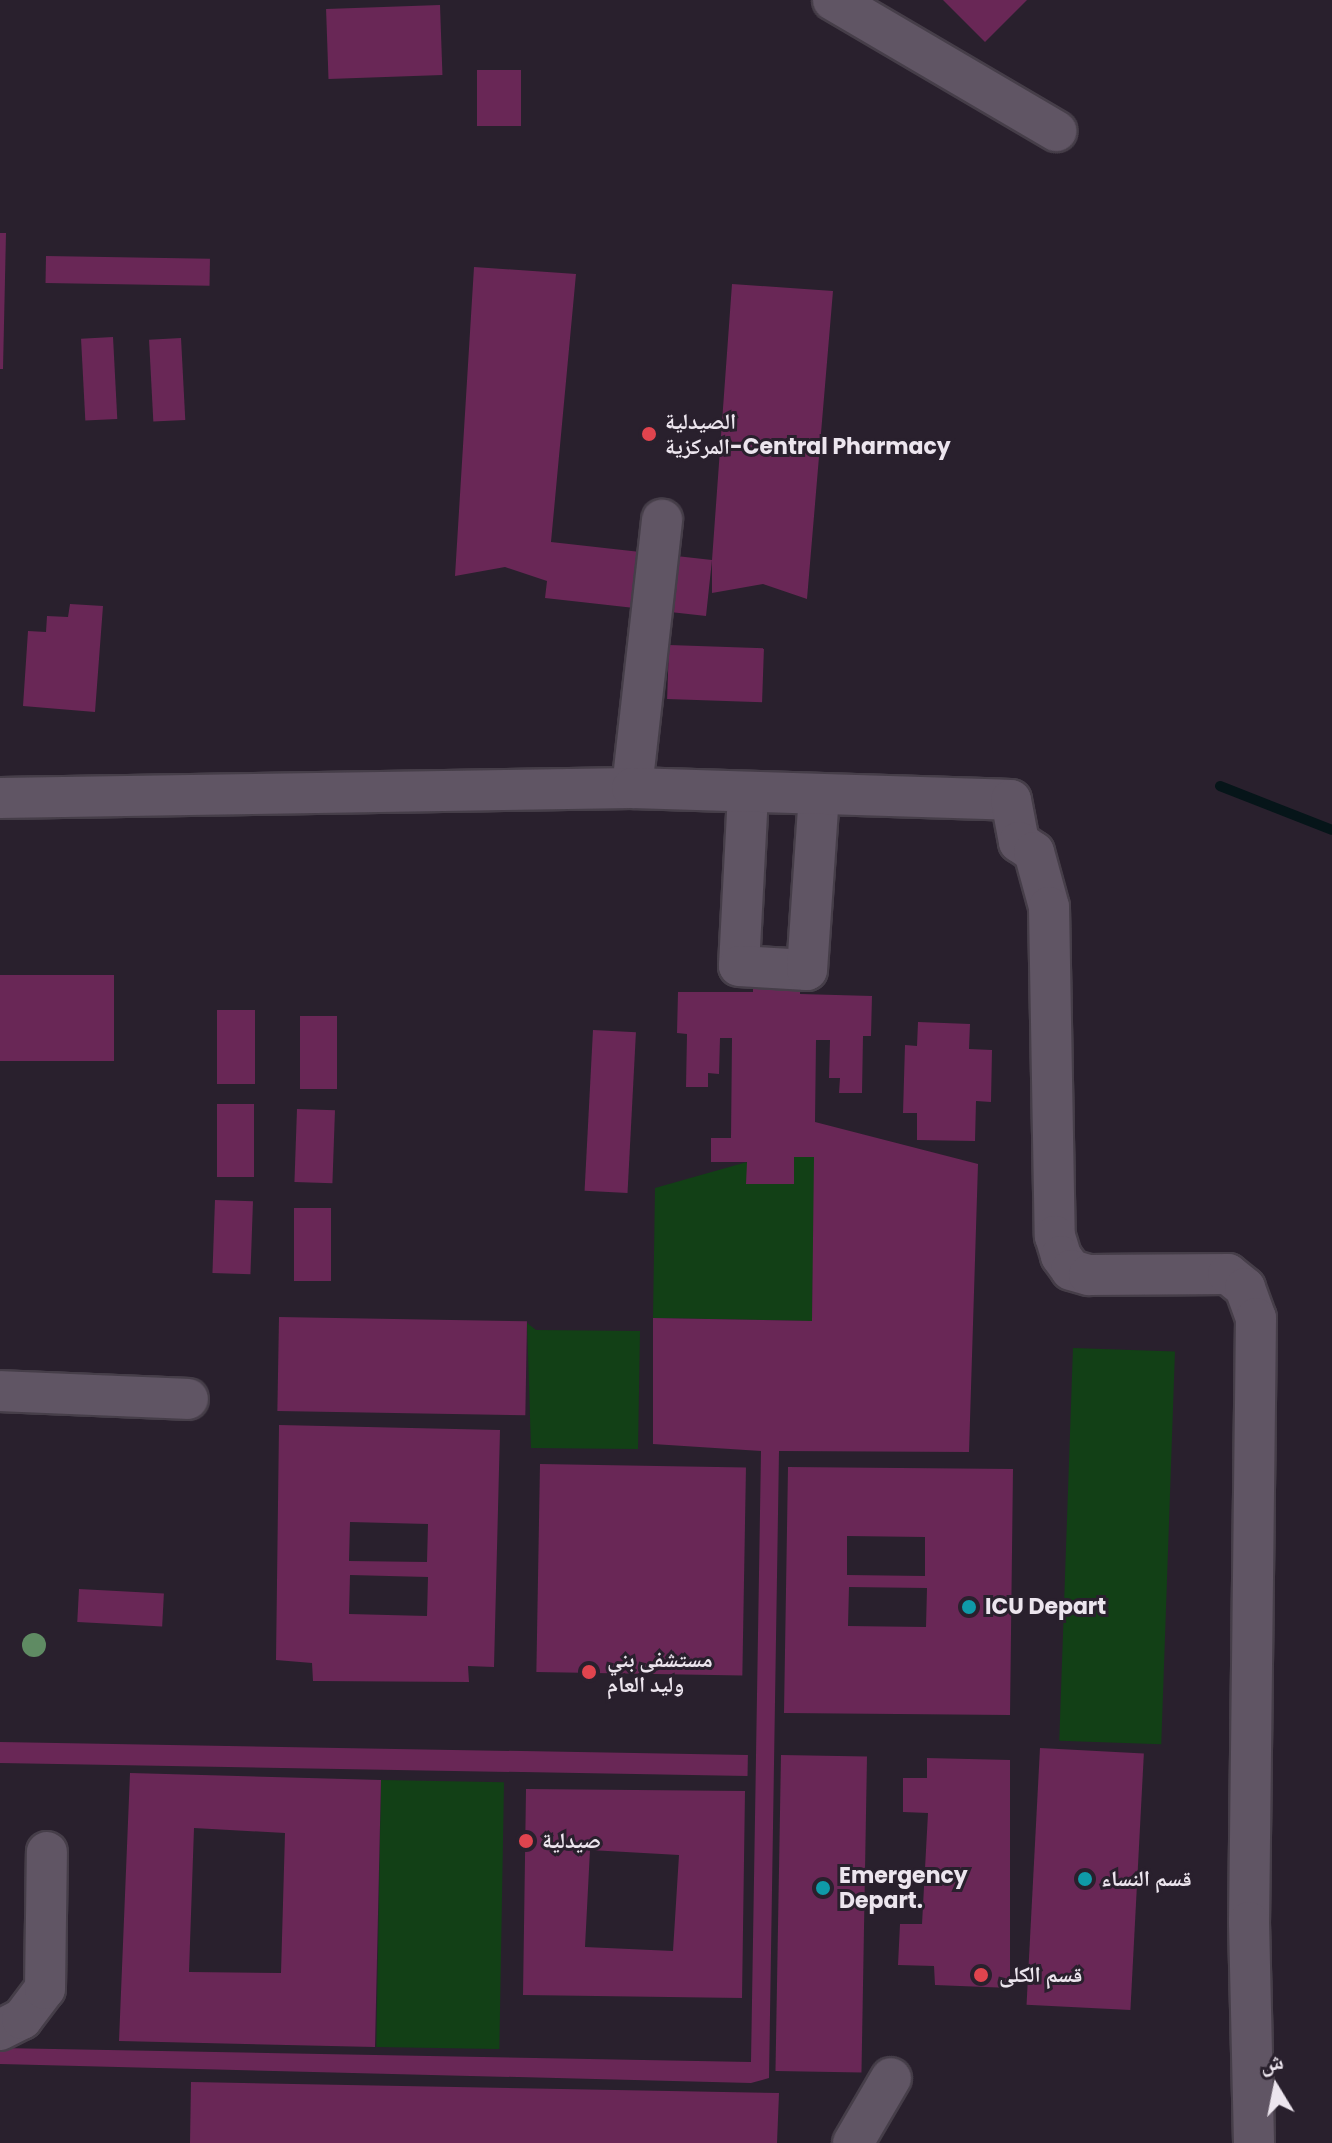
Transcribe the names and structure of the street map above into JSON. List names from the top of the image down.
{
  "places": [
    "الصيدلية المركزية-Central Pharmacy",
    "ICU Depart",
    "مستشفى بني وليد العام",
    "صيدلية",
    "قسم النساء",
    "Emergency Depart.",
    "قسم الكلى"
  ],
  "north": "top"
}
